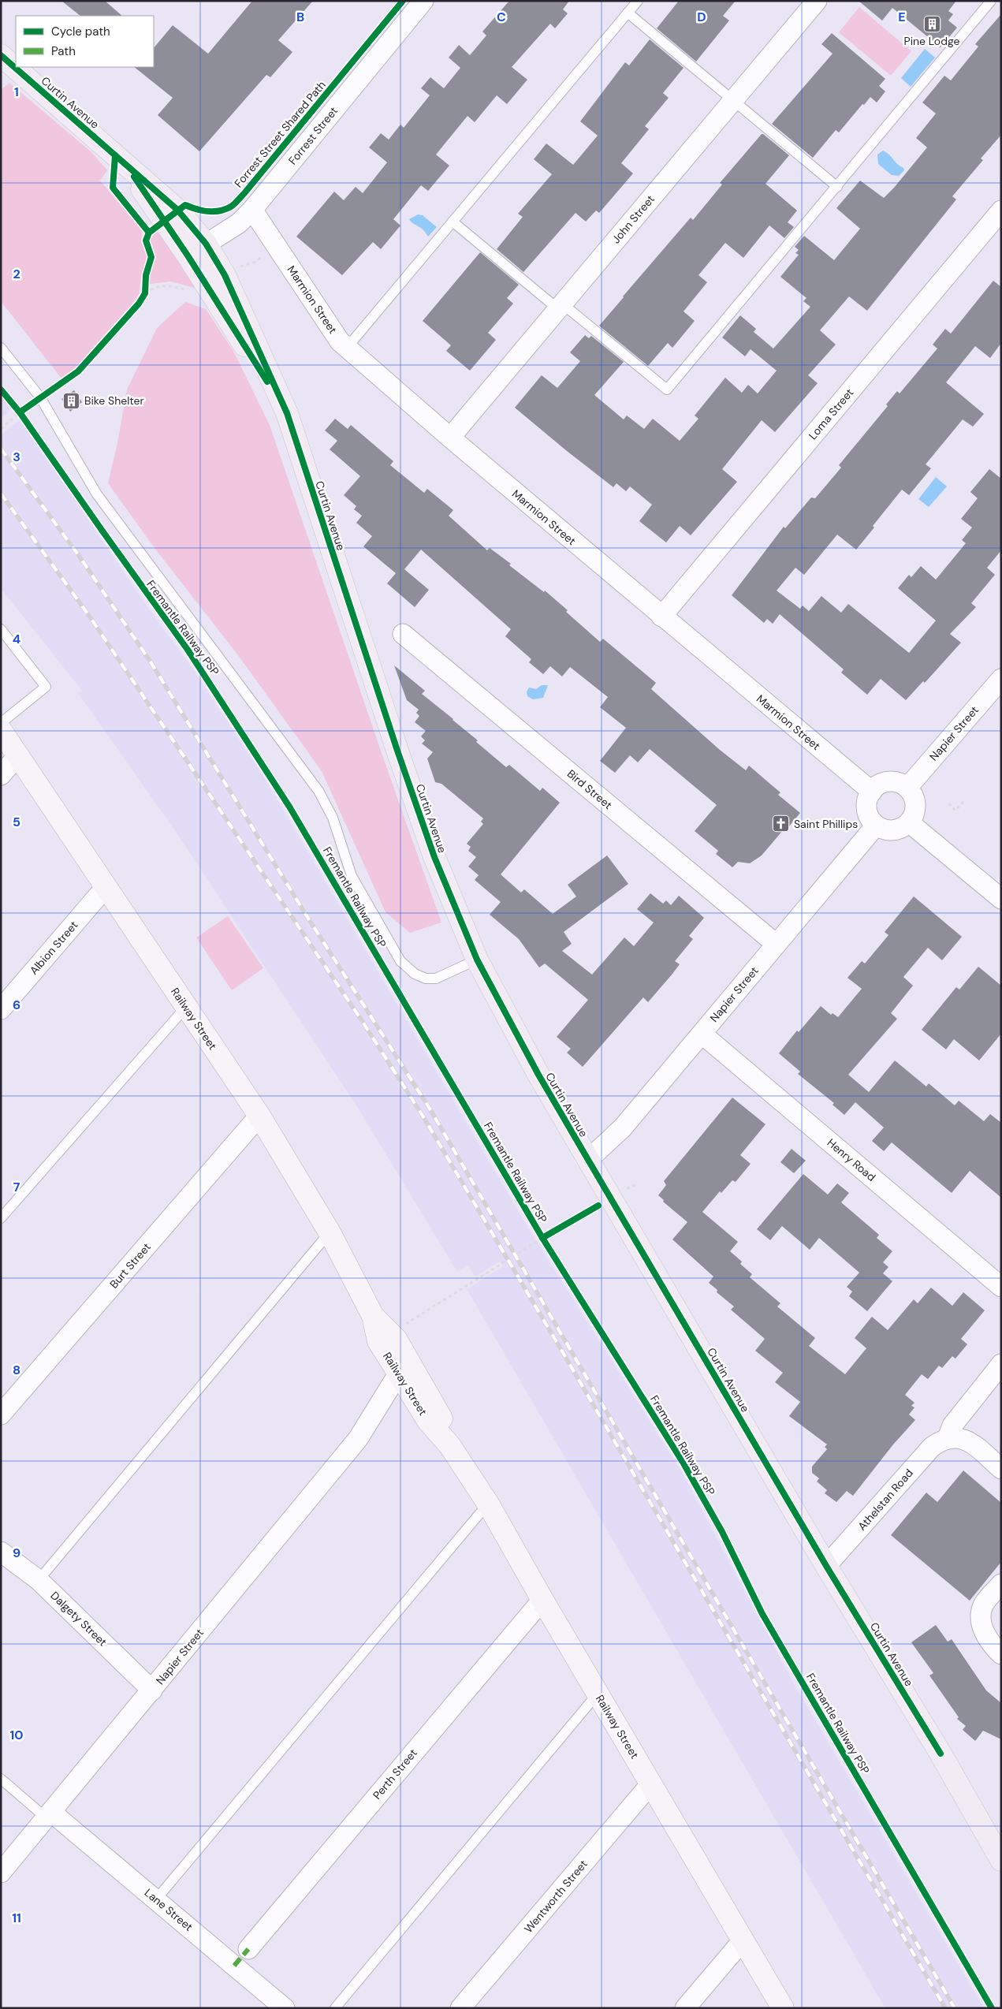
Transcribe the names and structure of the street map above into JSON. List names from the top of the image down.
{
  "streets": {
    "main road": ["Curtin Avenue"],
    "street": [
      "Forrest Street",
      "John Street",
      "Marmion Street",
      "Loma Street",
      "Napier Street",
      "Bird Street",
      "Albion Street",
      "Railway Street",
      "Henry Road",
      "Burt Street",
      "Athelstan Road",
      "Dalgety Street",
      "Perth Street",
      "Wentworth Street",
      "Lane Street"
    ],
    "cycle path": ["Forrest Street Shared Path", "Fremantle Railway PSP"]
  },
  "crossings": [
    ["Curtin Avenue", "Forrest Street"],
    ["Curtin Avenue", "Napier Street"],
    ["Curtin Avenue", "Athelstan Road"],
    ["Forrest Street", "Marmion Street"],
    ["John Street", "Marmion Street"],
    ["Marmion Street", "Loma Street"],
    ["Marmion Street", "Napier Street"],
    ["Napier Street", "Bird Street"],
    ["Napier Street", "Railway Street"],
    ["Napier Street", "Henry Road"],
    ["Napier Street", "Dalgety Street"],
    ["Napier Street", "Lane Street"],
    ["Albion Street", "Railway Street"],
    ["Railway Street", "Burt Street"],
    ["Railway Street", "Perth Street"],
    ["Railway Street", "Wentworth Street"]
  ],
  "places": {
    "building": ["Pine Lodge", "Bike Shelter"],
    "church": ["Saint Phillips"]
  },
  "legend": ["Cycle path", "Path"],
  "grid": {
    "columns": [
      "B",
      "C",
      "D",
      "E"
    ],
    "rows": [
      "1",
      "2",
      "3",
      "4",
      "5",
      "6",
      "7",
      "8",
      "9",
      "10",
      "11"
    ]
  }
}
